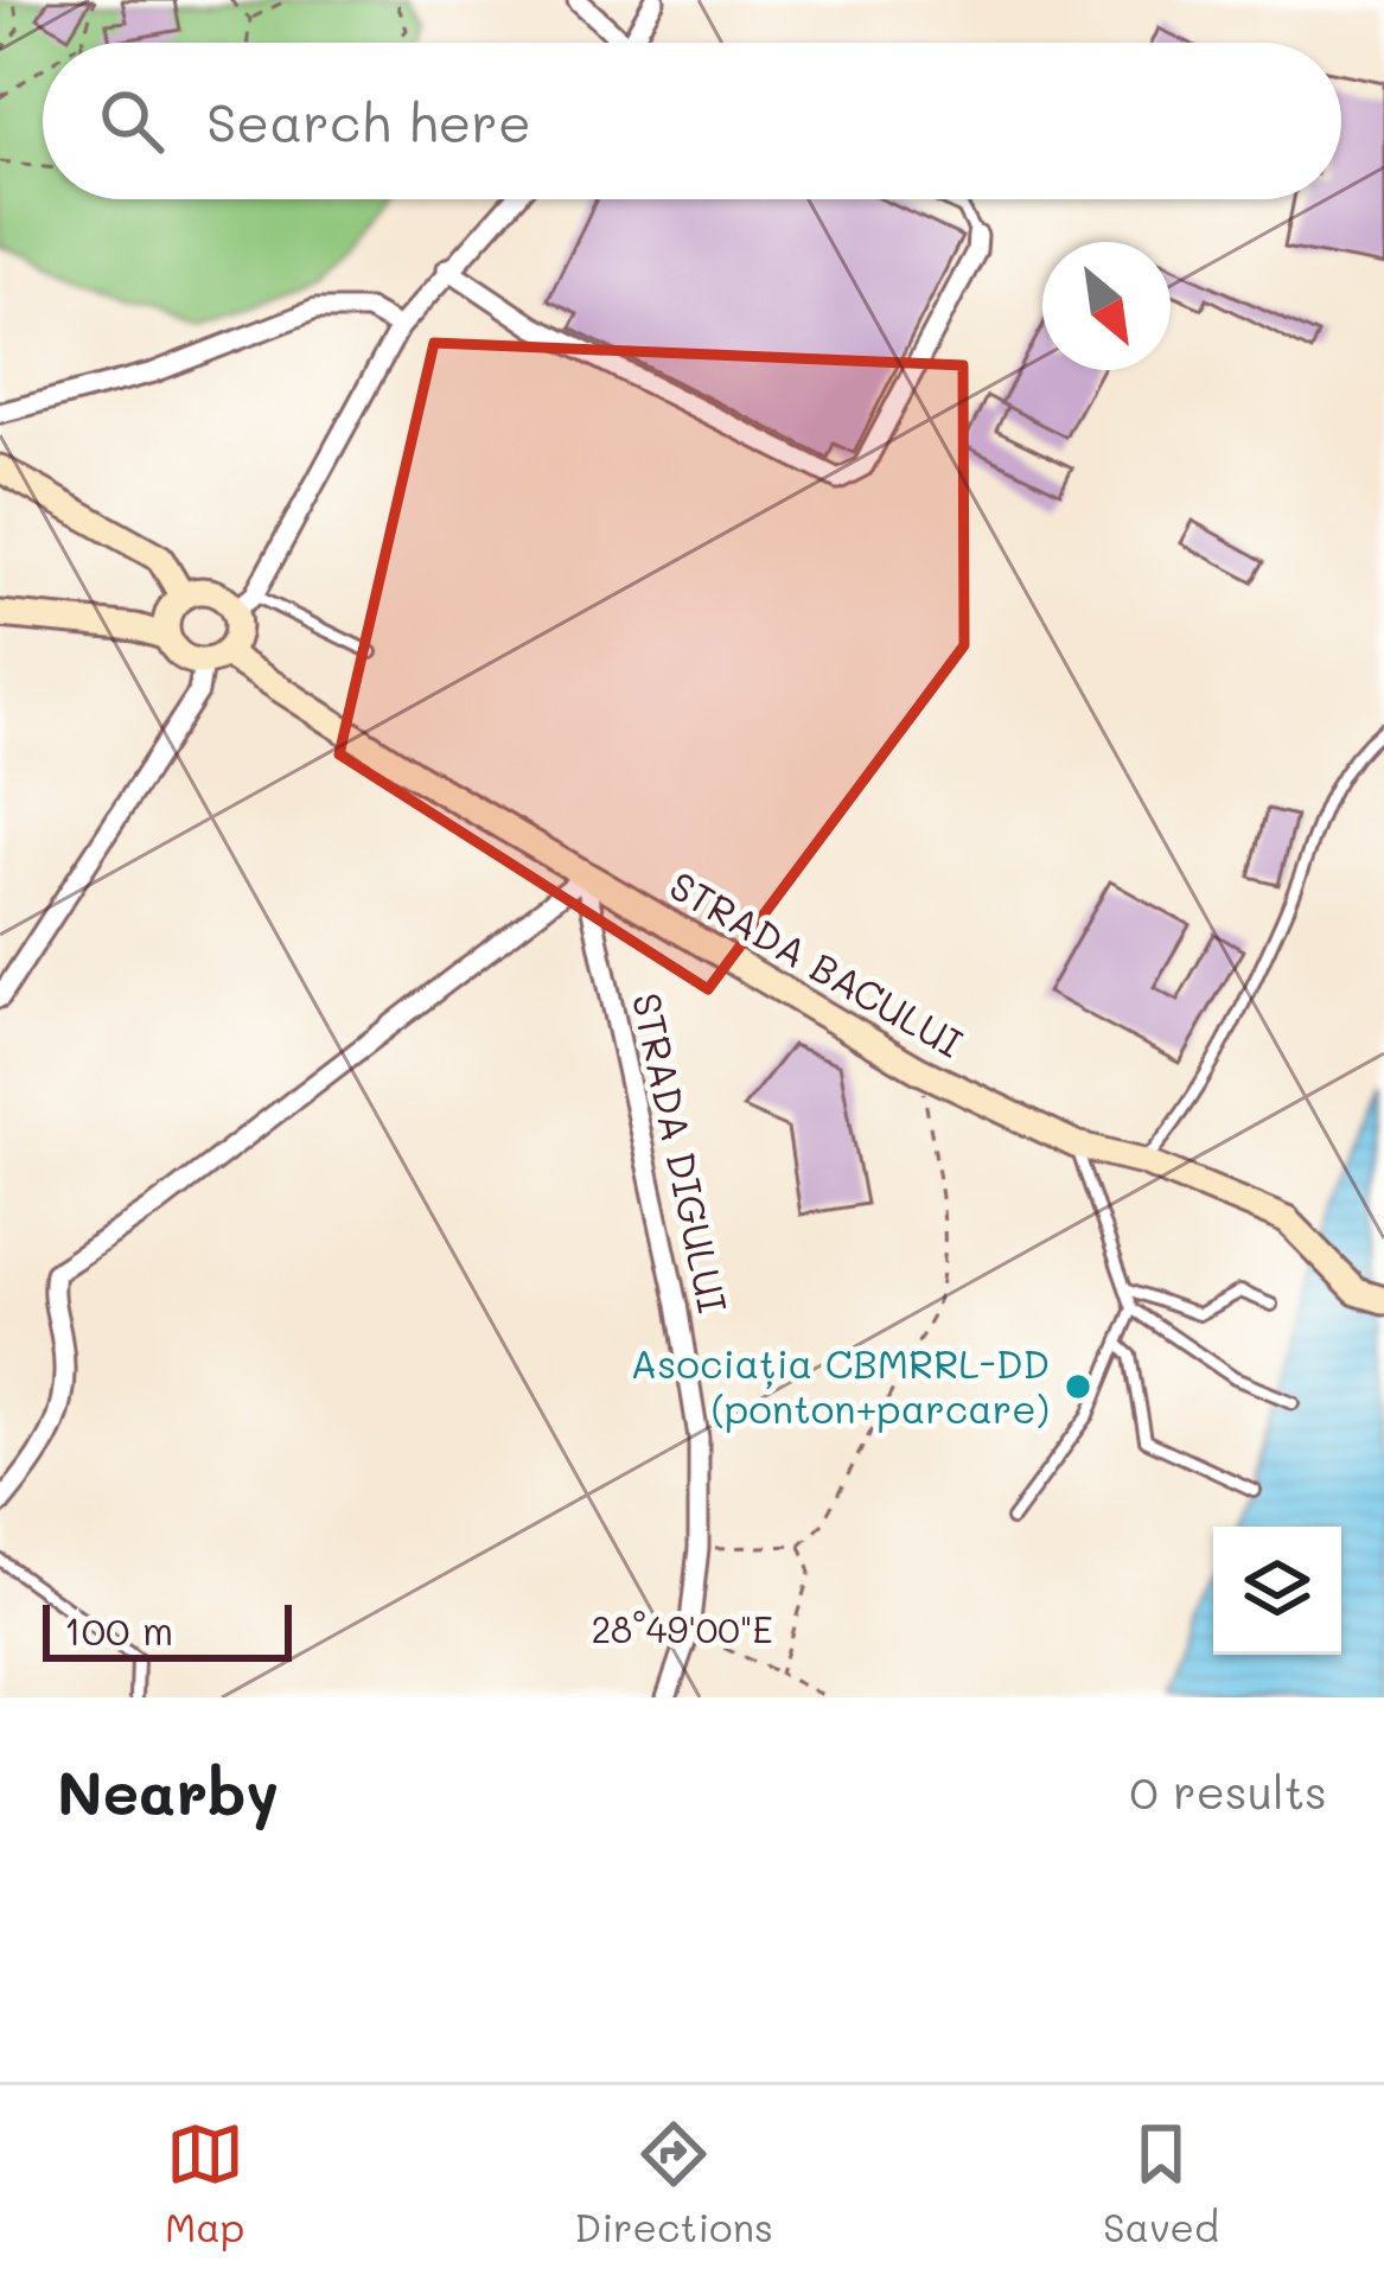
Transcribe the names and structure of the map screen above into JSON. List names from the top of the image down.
{
  "streets": {
    "street": ["STRADA BACULUI", "STRADA DIGULUI"]
  },
  "crossings": [
    ["STRADA BACULUI", "STRADA DIGULUI"]
  ],
  "places": ["Asociația CBMRRL-DD (ponton+parcare)"],
  "scale_bar": "100 m",
  "north": "bottom right",
  "page": {
    "search": "Search here",
    "scale": "100 m",
    "heading": ["Nearby", "0 results"],
    "nav": ["Map", "Directions", "Saved"]
  },
  "coordinates": ["28°49'00\"E"]
}
